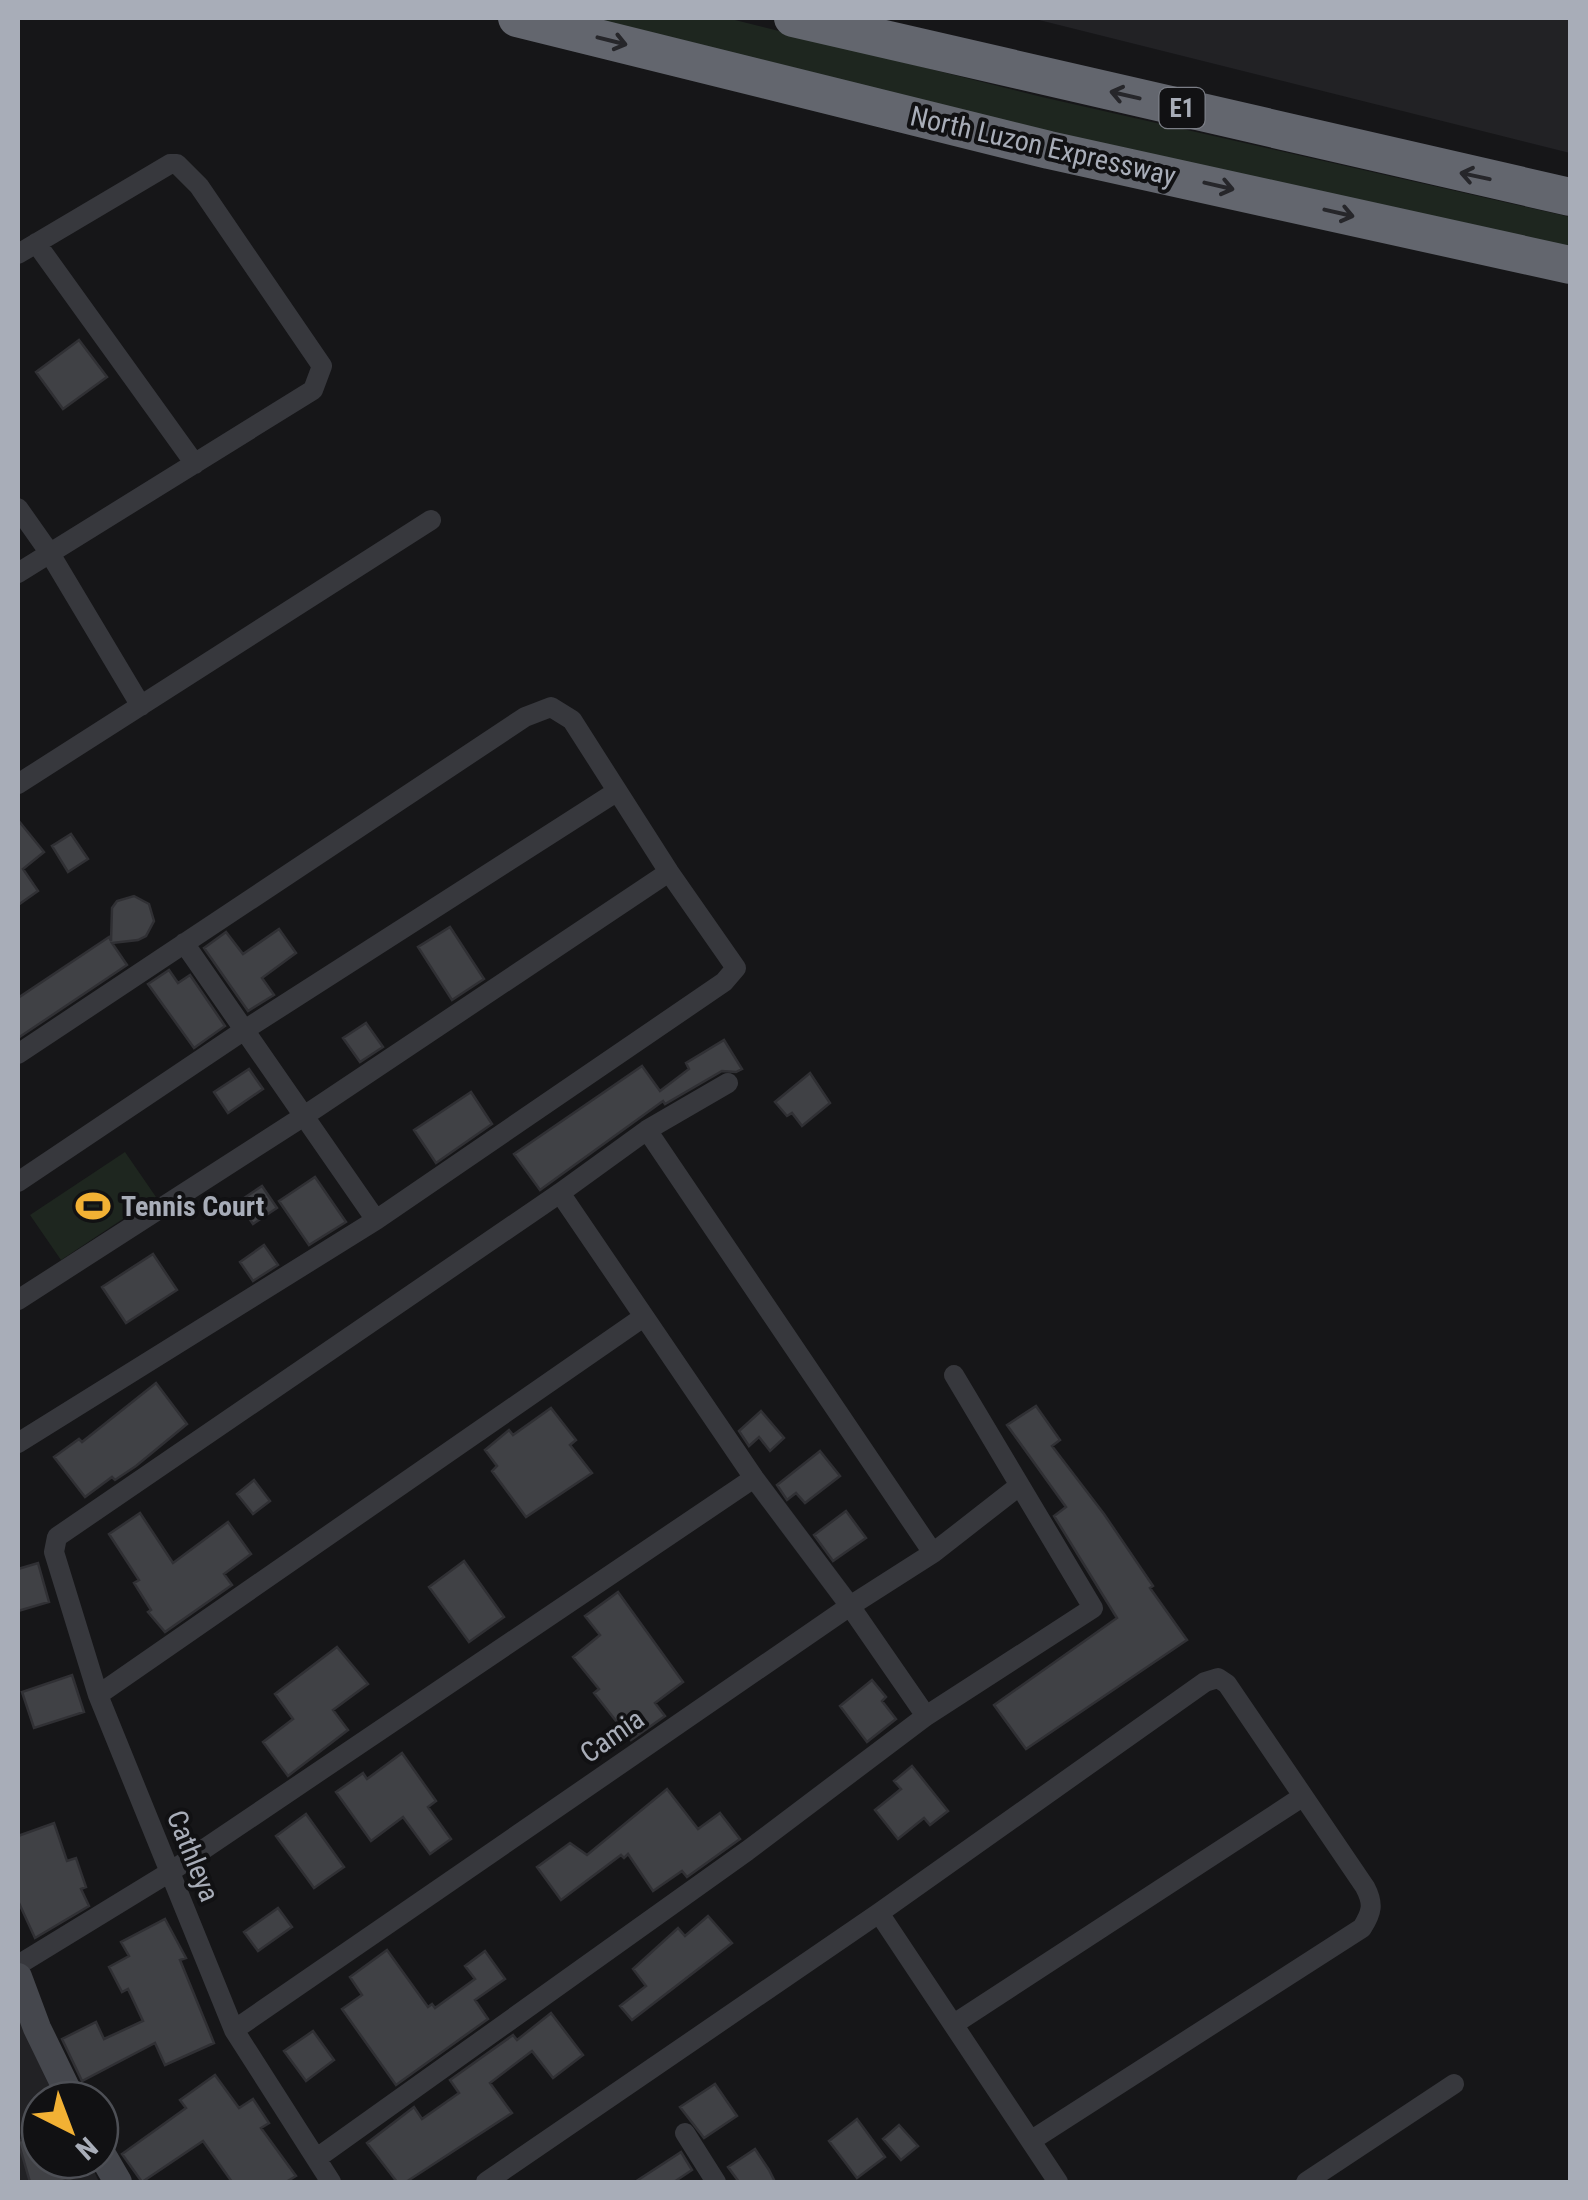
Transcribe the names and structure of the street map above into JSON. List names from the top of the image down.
{
  "streets": {
    "highway": ["E1", "North Luzon Expressway"],
    "street": ["Camia", "Cathleya"]
  },
  "crossings": [
    ["Camia", "Cathleya"]
  ],
  "places": {
    "sports": ["Tennis Court"]
  },
  "north": "bottom right"
}
